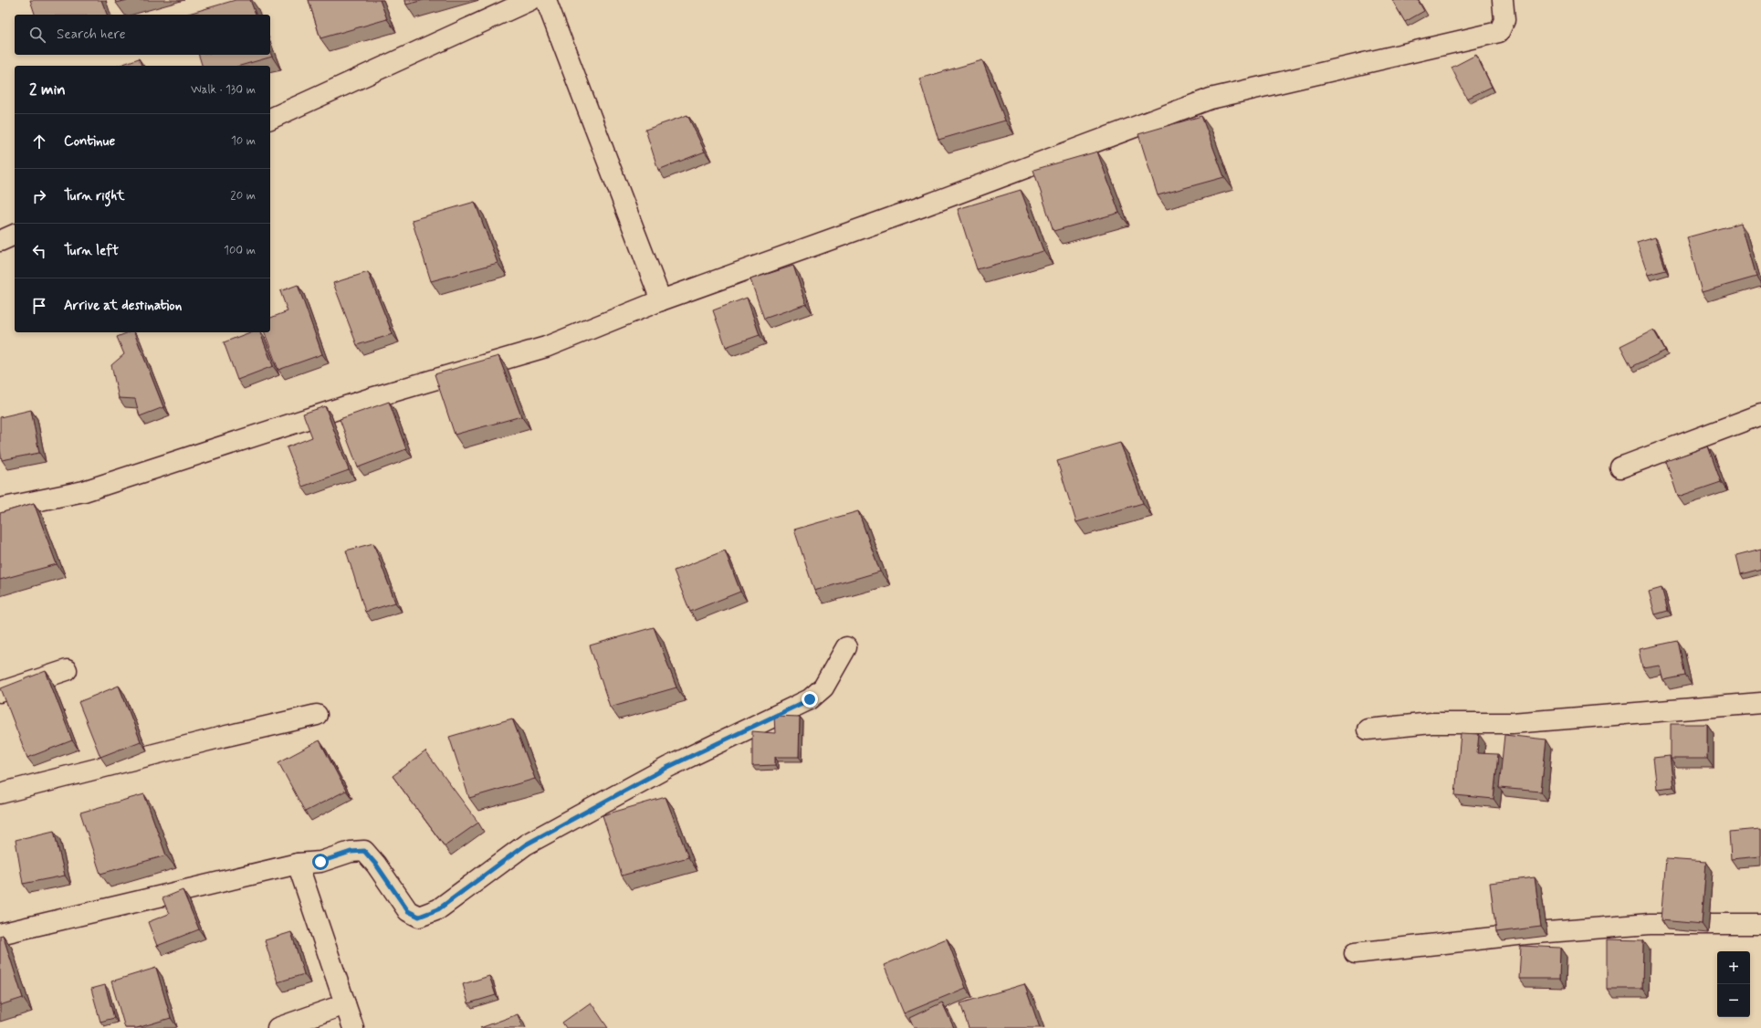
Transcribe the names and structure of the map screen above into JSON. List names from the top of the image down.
{
  "page": {
    "search": "Search here",
    "heading": ["2 min", "Walk · 130 m"],
    "list": [
      ["Continue", "10 m"],
      ["Turn right", "20 m"],
      ["Turn left", "100 m"],
      "Arrive at destination"
    ],
    "map_buttons": ["+", "−"]
  }
}
